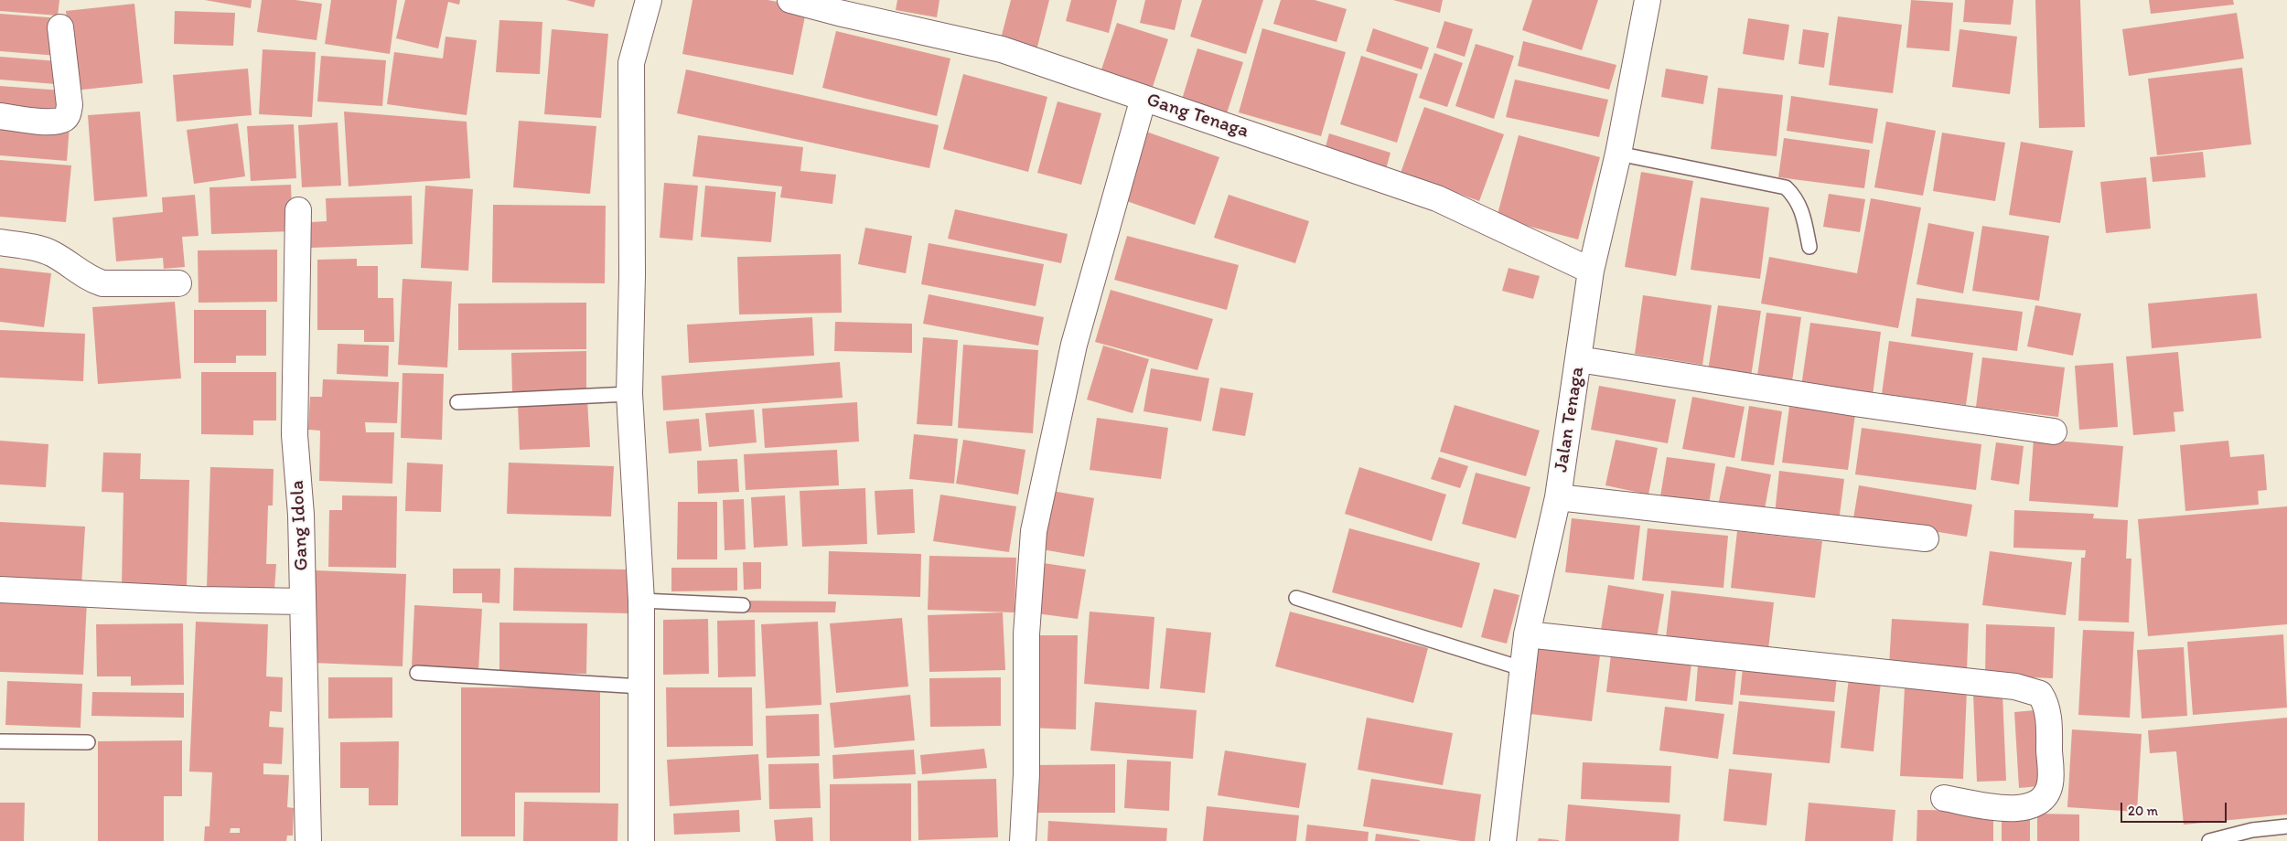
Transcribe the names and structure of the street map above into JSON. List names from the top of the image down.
{
  "streets": {
    "street": ["Gang Tenaga", "Jalan Tenaga", "Gang Idola"]
  },
  "crossings": [
    ["Gang Tenaga", "Jalan Tenaga"]
  ],
  "scale_bar": "20 m"
}
